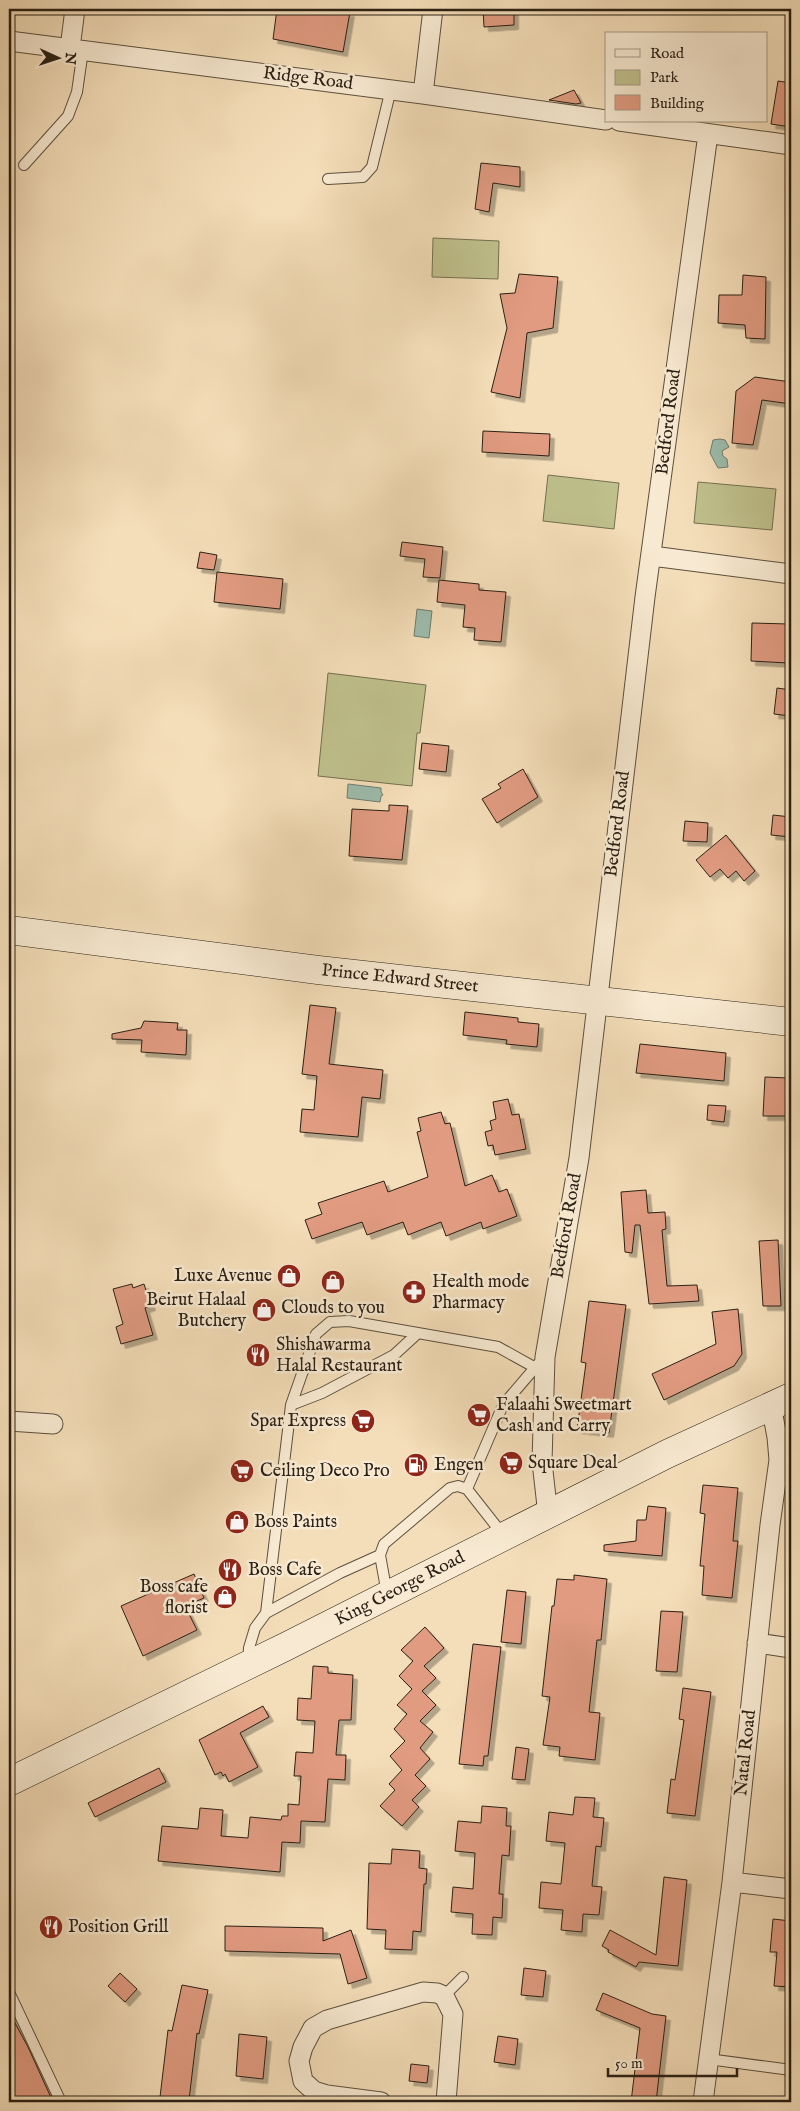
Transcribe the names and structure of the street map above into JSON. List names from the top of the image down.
{
  "streets": {
    "main road": ["Prince Edward Street", "King George Road"],
    "street": ["Ridge Road", "Bedford Road", "Natal Road"]
  },
  "crossings": [
    ["Bedford Road", "Prince Edward Street"],
    ["Bedford Road", "King George Road"],
    ["King George Road", "Natal Road"]
  ],
  "places": {
    "shop": [
      "Luxe Avenue",
      "Clouds to you",
      "Beirut Halaal Butchery",
      "Boss Paints",
      "Boss cafe florist"
    ],
    "pharmacy": ["Health mode Pharmacy"],
    "restaurant": ["Shishawarma Halal Restaurant", "Boss Cafe", "Position Grill"],
    "supermarket": [
      "Falaahi Sweetmart Cash and Carry",
      "Spar Express",
      "Square Deal",
      "Ceiling Deco Pro"
    ],
    "fuel station": ["Engen"]
  },
  "legend": ["Road", "Park", "Building"],
  "scale_bar": "50 m",
  "north": "right"
}
